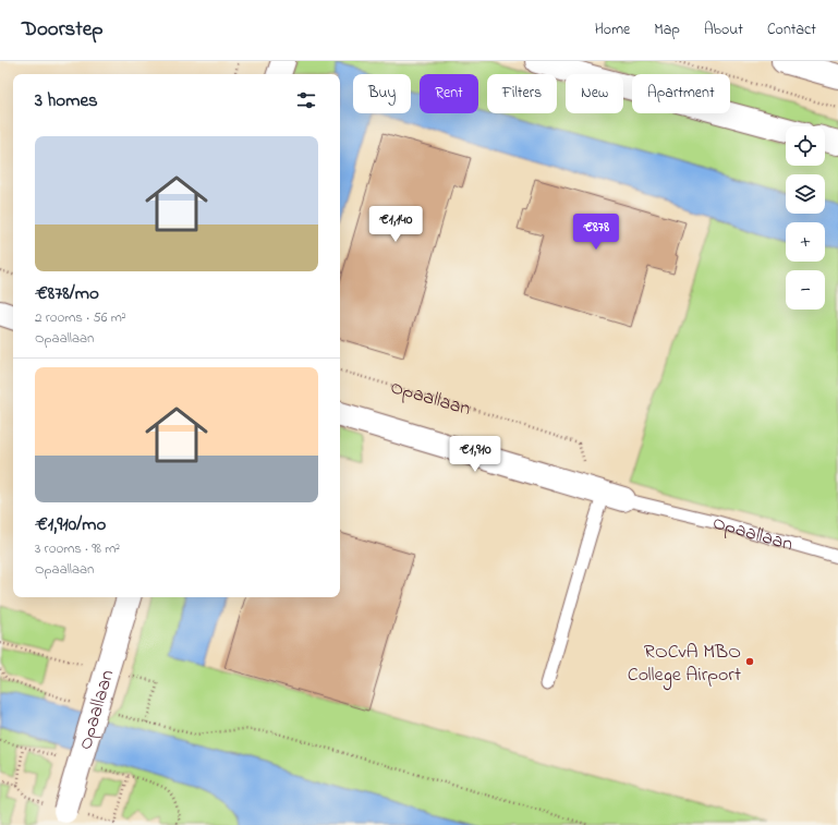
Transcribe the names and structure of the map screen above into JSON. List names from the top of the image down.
{
  "streets": {
    "street": ["Opaallaan"]
  },
  "places": ["ROCvA MBO College Airport"],
  "page": {
    "header": "Doorstep",
    "nav": [
      "Home",
      "Map",
      "About",
      "Contact"
    ],
    "chip": [
      "Buy",
      "Rent",
      "Filters",
      "New",
      "Apartment"
    ],
    "heading": "3 homes",
    "map_buttons": ["+", "−"],
    "list": [
      {
        "name": "€878/mo",
        "note": "2 rooms · 56 m² · Opaallaan"
      },
      {
        "name": "€1,910/mo",
        "note": "3 rooms · 98 m² · Opaallaan"
      }
    ],
    "price": ["€1,140", "€878", "€1,910"]
  }
}
